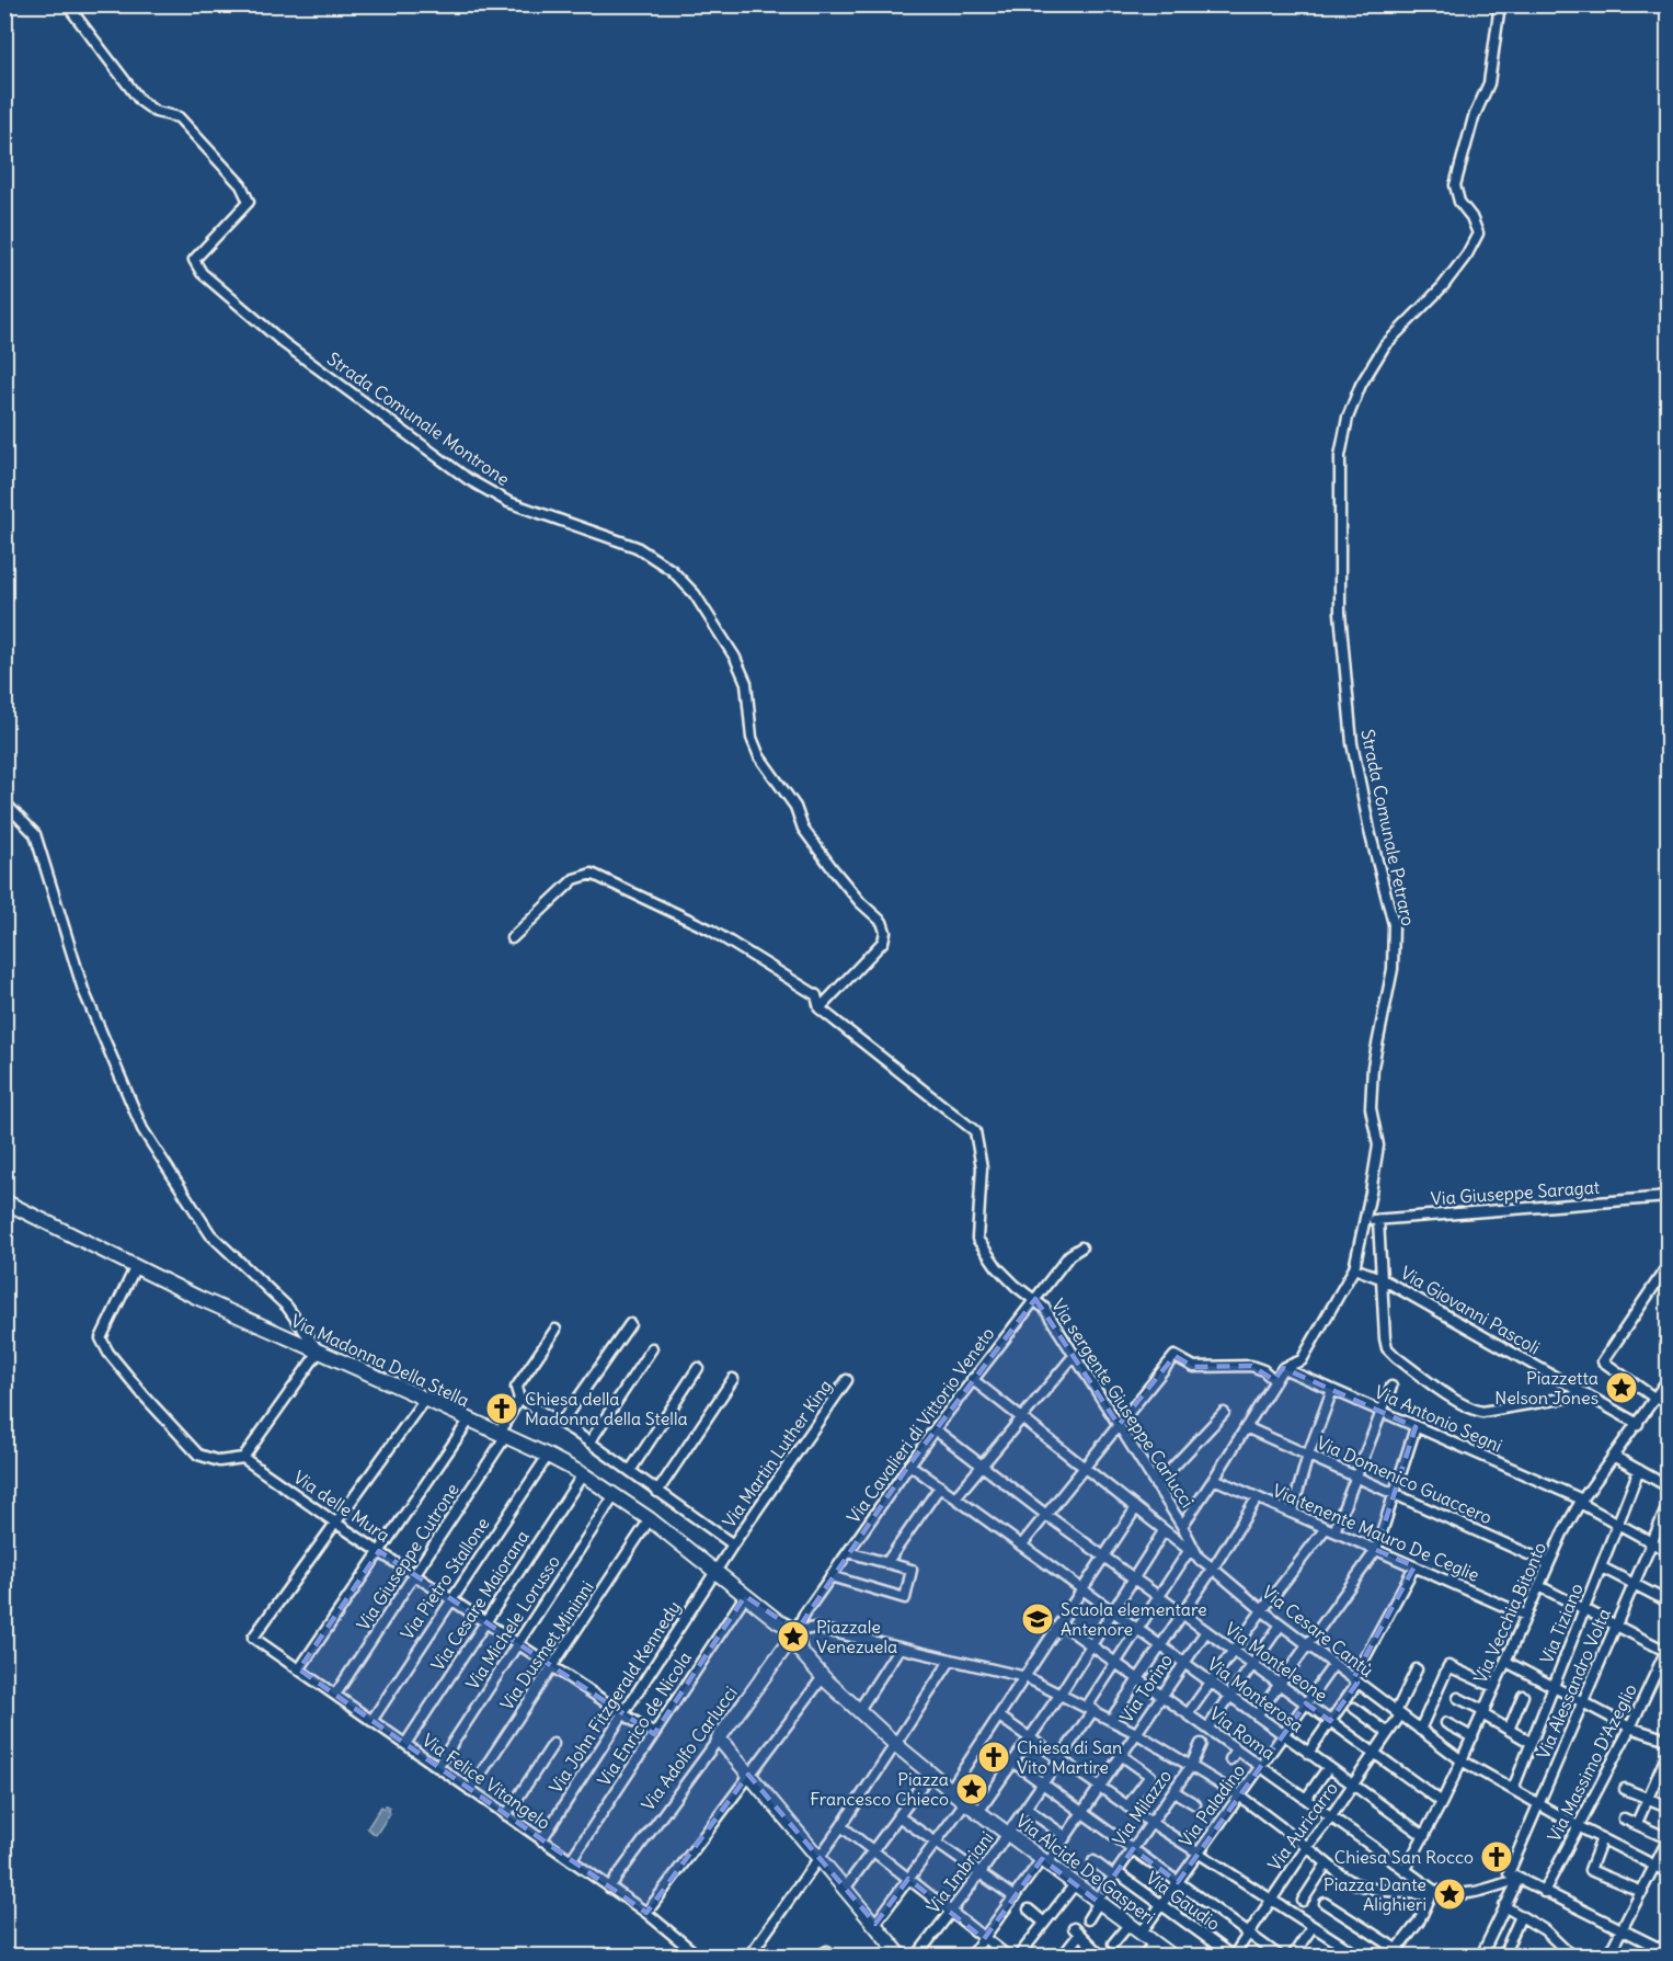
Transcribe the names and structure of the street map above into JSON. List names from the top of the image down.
{
  "streets": {
    "street": [
      "Strada Comunale Montrone",
      "Strada Comunale Petraro",
      "Via Giuseppe Saragat",
      "Via Giovanni Pascoli",
      "Via Madonna Della Stella",
      "Via sergente Giuseppe Carlucci",
      "Via Antonio Segni",
      "Via Cavalieri di Vittorio Veneto",
      "Via Martin Luther King",
      "Via Domenico Guaccero",
      "Via delle Mura",
      "Via tenente Mauro De Ceglie",
      "Via Giuseppe Cutrone",
      "Via Pietro Stallone",
      "Via Cesare Maiorana",
      "Via Vecchia Bitonto",
      "Via Michele Lorusso",
      "Via Tiziano",
      "Via Cesare Cantù",
      "Via Dusmet Mininni",
      "Via Monteleone",
      "Via Alessandro Volta",
      "Via Torino",
      "Via Monterosa",
      "Via John Fitzgerald Kennedy",
      "Via Enrico de Nicola",
      "Via Roma",
      "Via Adolfo Carlucci",
      "Via Massimo D'Azeglio",
      "Via Felice Vitangelo",
      "Via Paladino",
      "Via Milazzo",
      "Via Auricarro",
      "Via Alcide De Gasperi",
      "Via Imbriani",
      "Via Gaudio"
    ]
  },
  "crossings": [
    ["Strada Comunale Petraro", "Via Giuseppe Saragat"],
    ["Strada Comunale Petraro", "Via Giovanni Pascoli"],
    ["Strada Comunale Petraro", "Via Antonio Segni"],
    ["Via Giovanni Pascoli", "Via Vecchia Bitonto"],
    ["Via Madonna Della Stella", "Via Cavalieri di Vittorio Veneto"],
    ["Via Madonna Della Stella", "Via Martin Luther King"],
    ["Via Madonna Della Stella", "Via Giuseppe Cutrone"],
    ["Via Madonna Della Stella", "Via Pietro Stallone"],
    ["Via Madonna Della Stella", "Via Cesare Maiorana"],
    ["Via Madonna Della Stella", "Via Michele Lorusso"],
    ["Via Madonna Della Stella", "Via Dusmet Mininni"],
    ["Via Madonna Della Stella", "Via John Fitzgerald Kennedy"],
    ["Via Madonna Della Stella", "Via Enrico de Nicola"],
    ["Via Madonna Della Stella", "Via Adolfo Carlucci"],
    ["Via sergente Giuseppe Carlucci", "Via Cavalieri di Vittorio Veneto"],
    ["Via sergente Giuseppe Carlucci", "Via Cesare Cantù"],
    ["Via Antonio Segni", "Via Vecchia Bitonto"],
    ["Via Antonio Segni", "Via Tiziano"],
    ["Via Antonio Segni", "Via Alessandro Volta"],
    ["Via Cavalieri di Vittorio Veneto", "Via Cesare Cantù"],
    ["Via Cavalieri di Vittorio Veneto", "Via Monteleone"],
    ["Via Cavalieri di Vittorio Veneto", "Via Monterosa"],
    ["Via Cavalieri di Vittorio Veneto", "Via Adolfo Carlucci"],
    ["Via Martin Luther King", "Via John Fitzgerald Kennedy"],
    ["Via Domenico Guaccero", "Via Vecchia Bitonto"],
    ["Via delle Mura", "Via Giuseppe Cutrone"],
    ["Via delle Mura", "Via Pietro Stallone"],
    ["Via delle Mura", "Via Cesare Maiorana"],
    ["Via delle Mura", "Via Michele Lorusso"],
    ["Via delle Mura", "Via Dusmet Mininni"],
    ["Via delle Mura", "Via John Fitzgerald Kennedy"],
    ["Via delle Mura", "Via Enrico de Nicola"],
    ["Via delle Mura", "Via Felice Vitangelo"],
    ["Via tenente Mauro De Ceglie", "Via Vecchia Bitonto"],
    ["Via Giuseppe Cutrone", "Via Felice Vitangelo"],
    ["Via Pietro Stallone", "Via Felice Vitangelo"],
    ["Via Cesare Maiorana", "Via Felice Vitangelo"],
    ["Via Vecchia Bitonto", "Via Cesare Cantù"],
    ["Via Vecchia Bitonto", "Via Monteleone"],
    ["Via Vecchia Bitonto", "Via Monterosa"],
    ["Via Vecchia Bitonto", "Via Roma"],
    ["Via Michele Lorusso", "Via Felice Vitangelo"],
    ["Via Tiziano", "Via Cesare Cantù"],
    ["Via Cesare Cantù", "Via Alessandro Volta"],
    ["Via Cesare Cantù", "Via Massimo D'Azeglio"],
    ["Via Cesare Cantù", "Via Paladino"],
    ["Via Cesare Cantù", "Via Auricarro"],
    ["Via Cesare Cantù", "Via Imbriani"],
    ["Via Dusmet Mininni", "Via Felice Vitangelo"],
    ["Via Monteleone", "Via Torino"],
    ["Via Monteleone", "Via Paladino"],
    ["Via Monteleone", "Via Auricarro"],
    ["Via Monteleone", "Via Imbriani"],
    ["Via Torino", "Via Monterosa"],
    ["Via Torino", "Via Roma"],
    ["Via Torino", "Via Alcide De Gasperi"],
    ["Via Monterosa", "Via Paladino"],
    ["Via Monterosa", "Via Auricarro"],
    ["Via Monterosa", "Via Imbriani"],
    ["Via John Fitzgerald Kennedy", "Via Felice Vitangelo"],
    ["Via Enrico de Nicola", "Via Felice Vitangelo"],
    ["Via Roma", "Via Paladino"],
    ["Via Roma", "Via Auricarro"],
    ["Via Roma", "Via Imbriani"],
    ["Via Adolfo Carlucci", "Via Felice Vitangelo"],
    ["Via Paladino", "Via Alcide De Gasperi"],
    ["Via Paladino", "Via Gaudio"],
    ["Via Milazzo", "Via Alcide De Gasperi"],
    ["Via Milazzo", "Via Gaudio"],
    ["Via Auricarro", "Via Gaudio"],
    ["Via Alcide De Gasperi", "Via Imbriani"]
  ],
  "places": {
    "place": [
      "Piazzetta Nelson Jones",
      "Piazzale Venezuela",
      "Piazza Francesco Chieco",
      "Piazza Dante Alighieri"
    ],
    "church": ["Chiesa della Madonna della Stella", "Chiesa di San Vito Martire", "Chiesa San Rocco"],
    "school or university": ["Scuola elementare Antenore"]
  }
}
